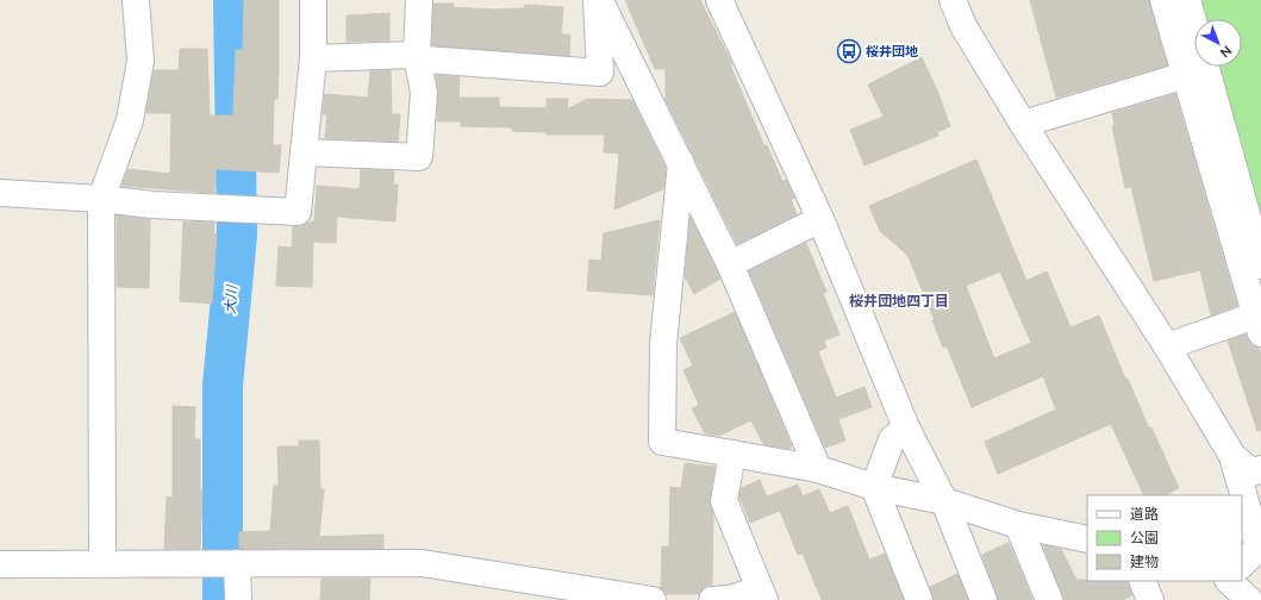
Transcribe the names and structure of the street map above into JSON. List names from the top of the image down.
{
  "districts": ["桜井団地四丁目"],
  "water": ["大川"],
  "places": {
    "bus stop": ["桜井団地"]
  },
  "legend": ["道路", "公園", "建物"],
  "north": "bottom right"
}
